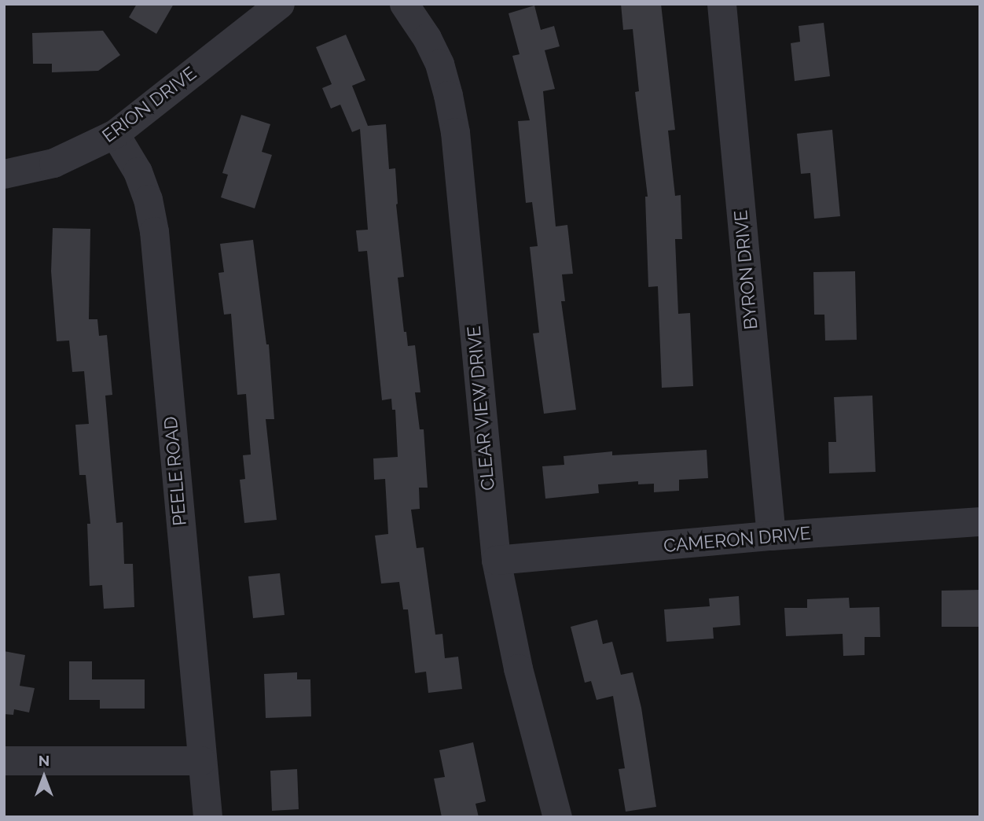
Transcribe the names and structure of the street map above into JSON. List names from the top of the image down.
{
  "streets": {
    "street": [
      "ERION DRIVE",
      "BYRON DRIVE",
      "CLEAR VIEW DRIVE",
      "PEELE ROAD",
      "CAMERON DRIVE"
    ]
  },
  "crossings": [
    ["ERION DRIVE", "PEELE ROAD"],
    ["BYRON DRIVE", "CAMERON DRIVE"],
    ["CLEAR VIEW DRIVE", "CAMERON DRIVE"]
  ],
  "north": "top"
}
